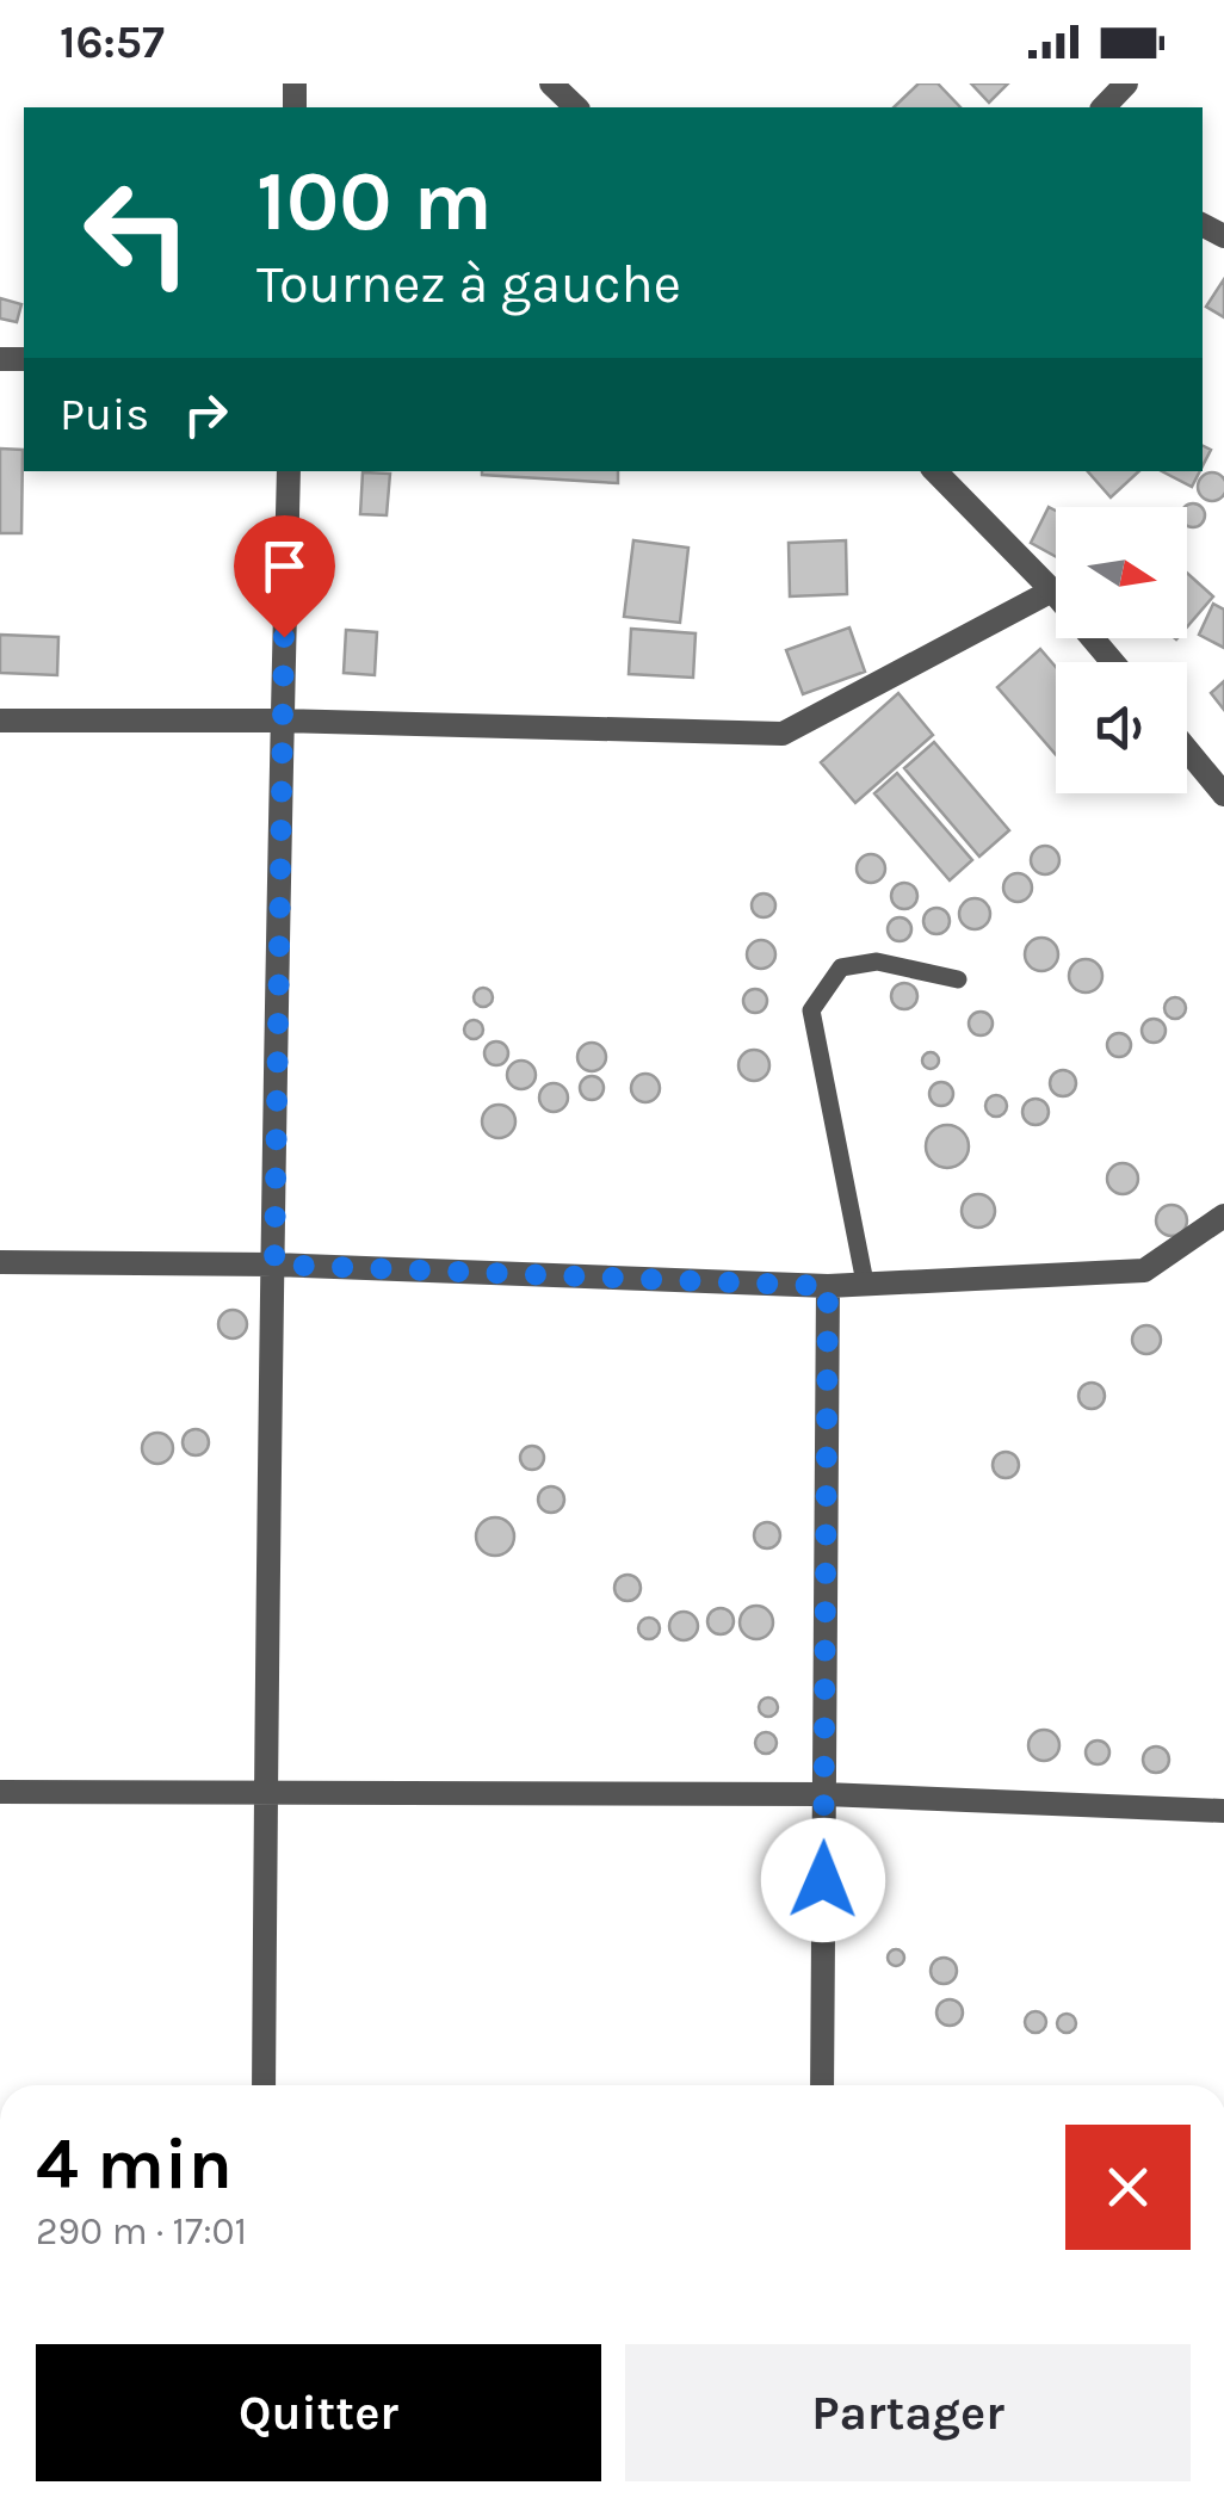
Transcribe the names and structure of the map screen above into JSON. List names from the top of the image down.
{
  "north": "right",
  "page": {
    "status": "16:57",
    "turn": ["100 m", "Tournez à gauche"],
    "then": "Puis",
    "heading": ["4 min", "290 m · 17:01"],
    "buttons": ["Quitter", "Partager"]
  }
}
